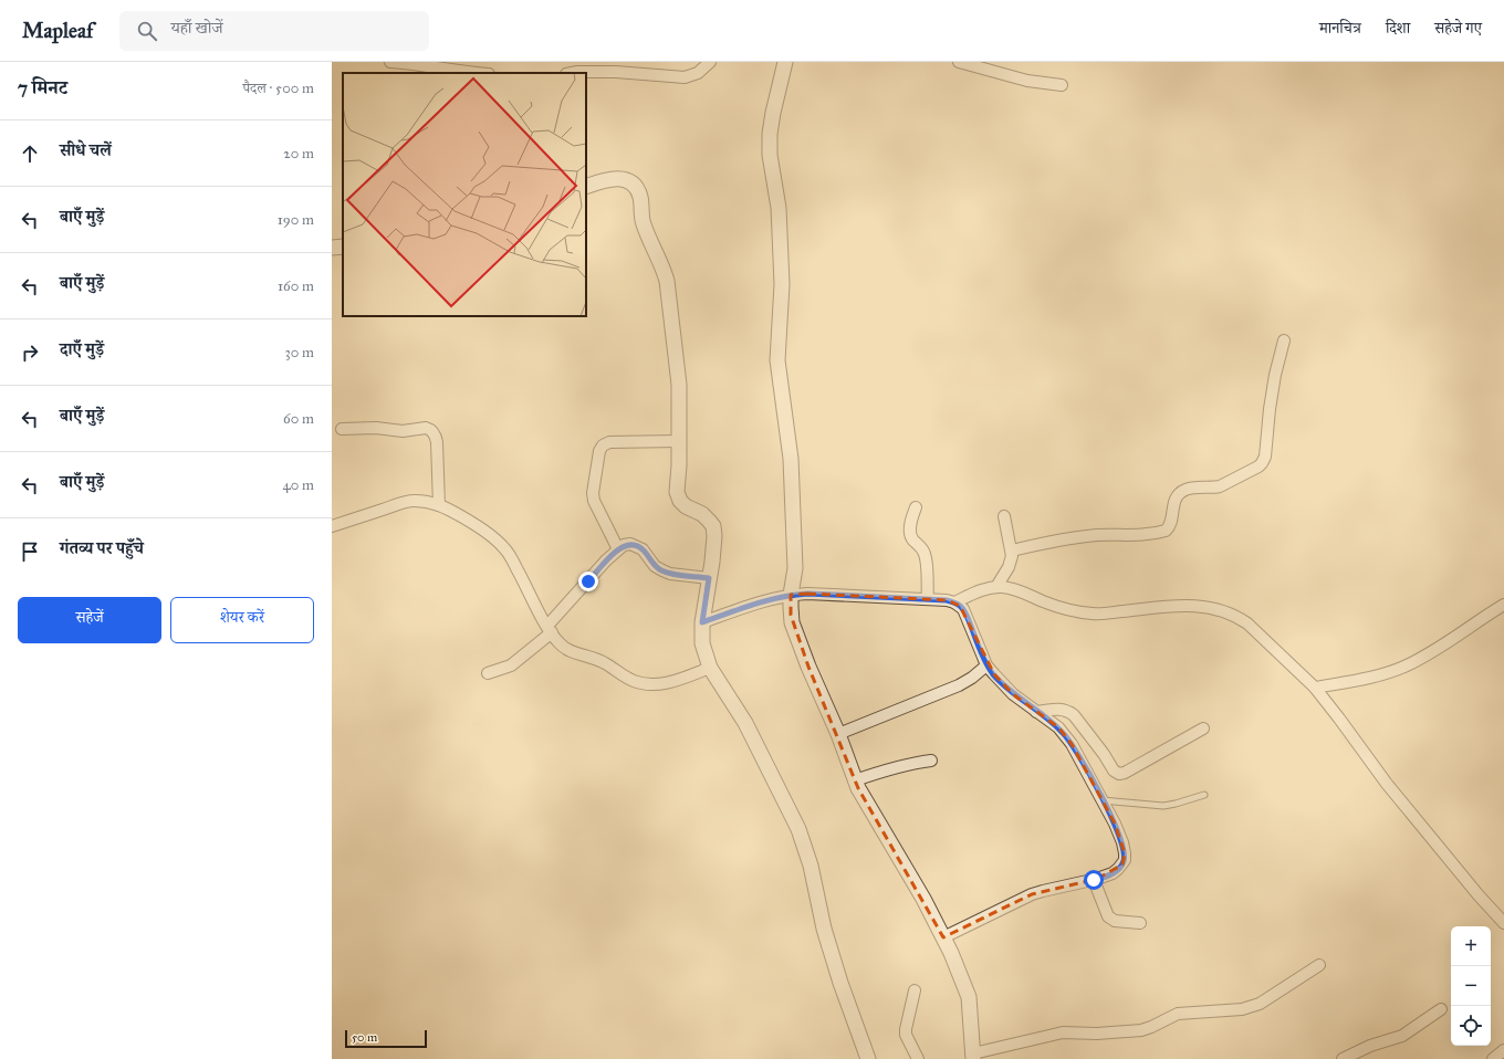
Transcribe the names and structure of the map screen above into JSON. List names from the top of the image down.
{
  "scale_bar": "50 m",
  "page": {
    "header": "Mapleaf",
    "search": "यहाँ खोजें",
    "nav": ["मानचित्र", "दिशा", "सहेजे गए"],
    "heading": ["7 मिनट", "पैदल · 500 m"],
    "list": [
      ["सीधे चलें", "20 m"],
      ["बाएँ मुड़ें", "190 m"],
      ["बाएँ मुड़ें", "160 m"],
      ["दाएँ मुड़ें", "30 m"],
      ["बाएँ मुड़ें", "60 m"],
      ["बाएँ मुड़ें", "40 m"],
      "गंतव्य पर पहुँचे"
    ],
    "buttons": ["सहेजें", "शेयर करें"],
    "map_buttons": ["+", "−"],
    "scale": "50 m"
  }
}
